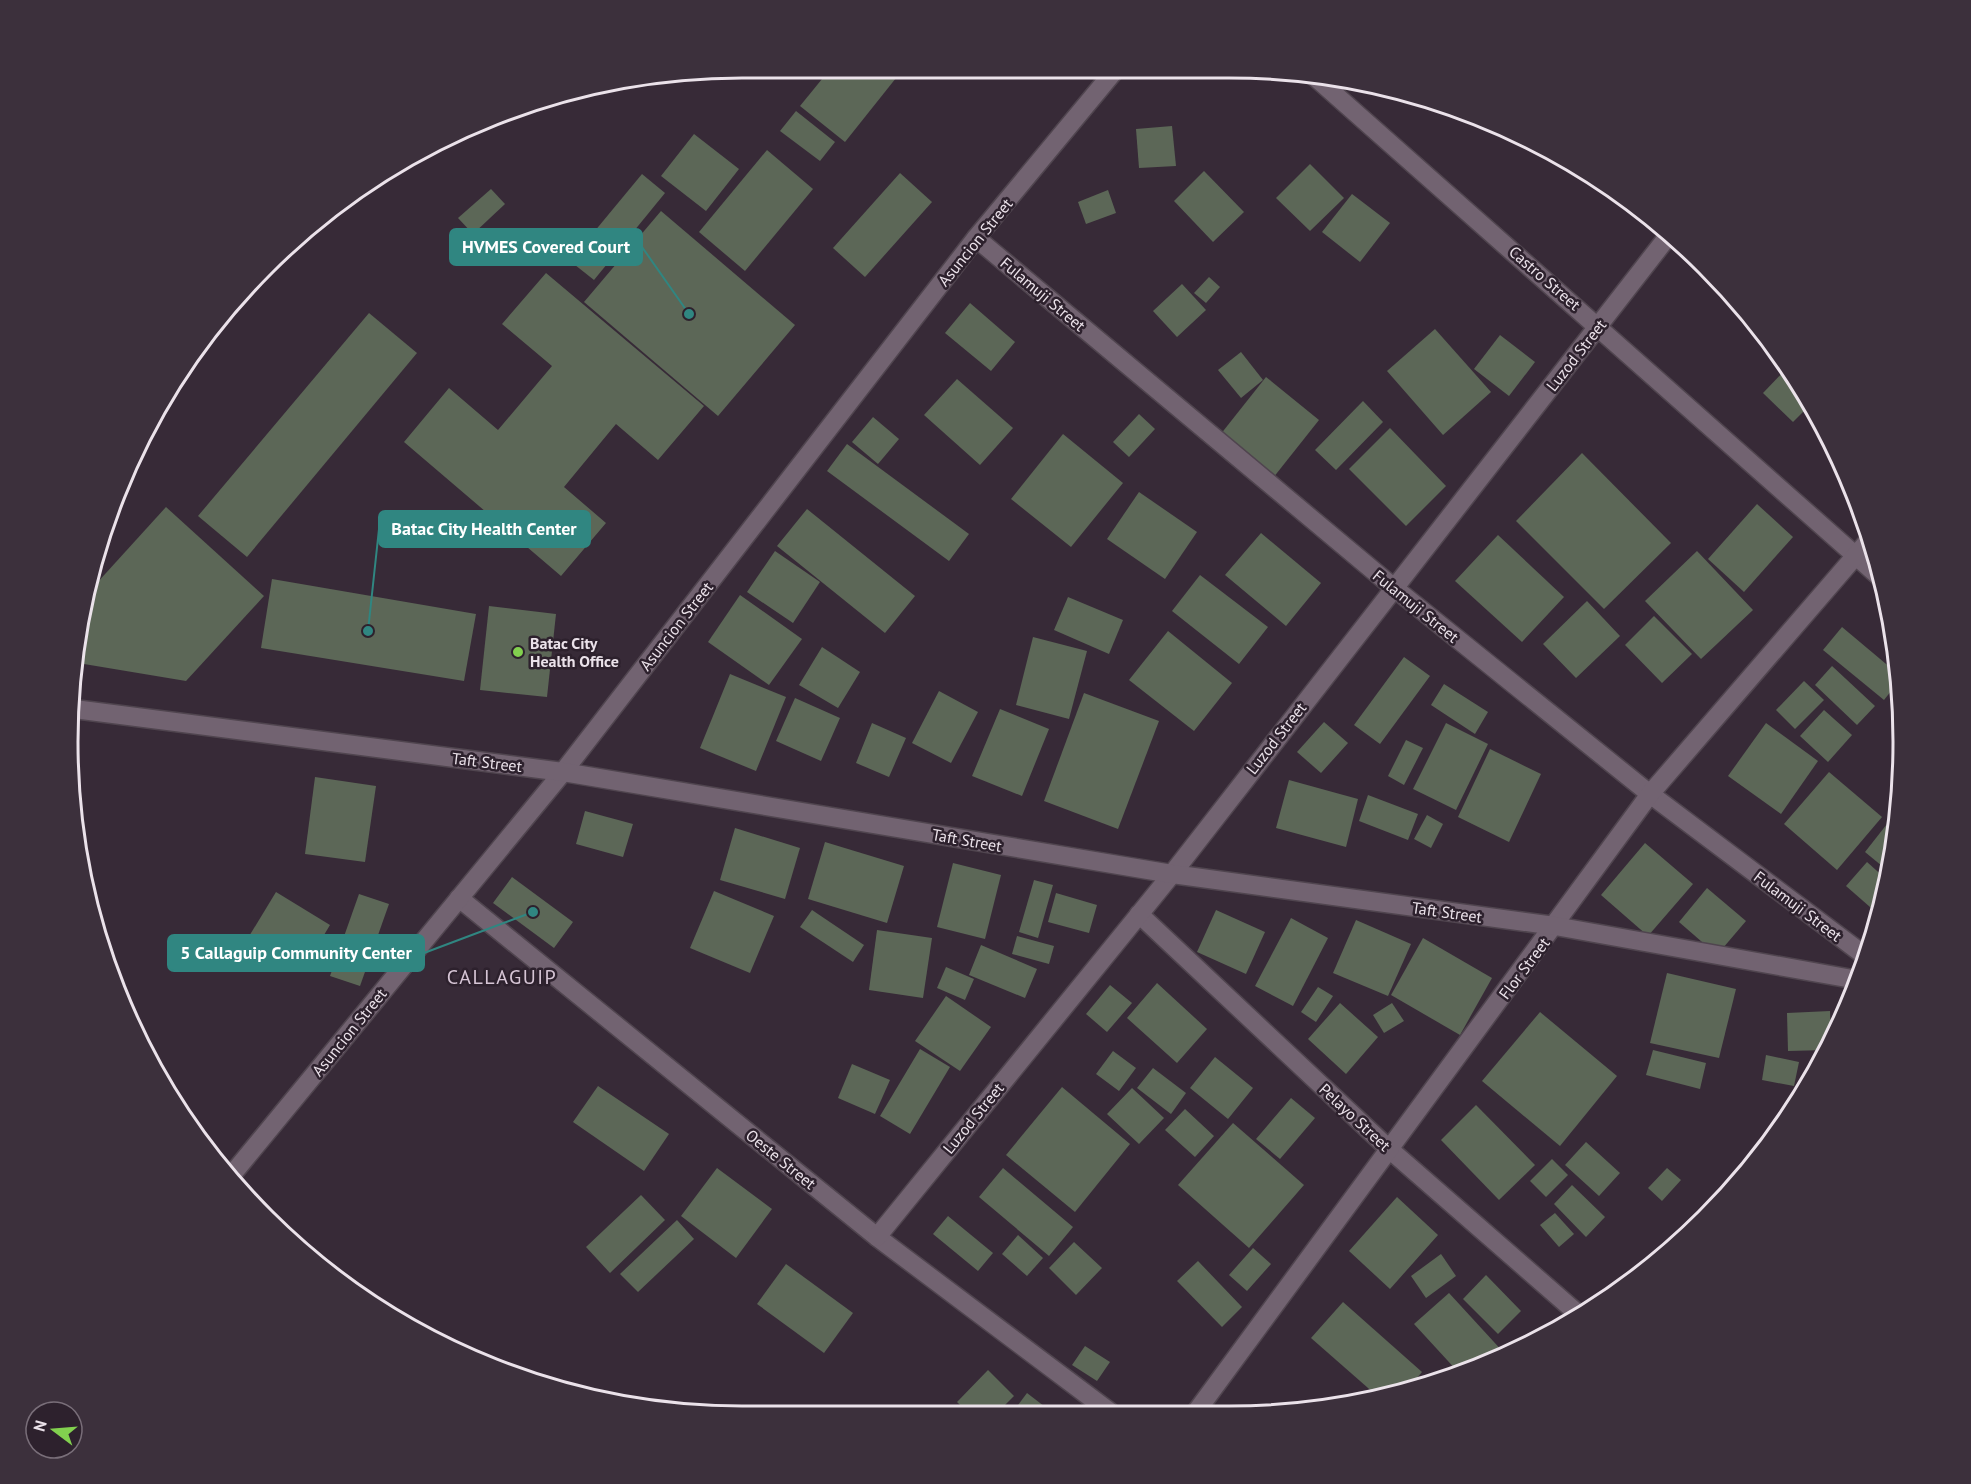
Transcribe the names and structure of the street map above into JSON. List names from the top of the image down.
{
  "streets": {
    "street": [
      "Asuncion Street",
      "Castro Street",
      "Fulamuji Street",
      "Luzod Street",
      "Taft Street",
      "Flor Street",
      "Pelayo Street",
      "Oeste Street"
    ]
  },
  "crossings": [
    ["Asuncion Street", "Fulamuji Street"],
    ["Asuncion Street", "Taft Street"],
    ["Asuncion Street", "Oeste Street"],
    ["Castro Street", "Luzod Street"],
    ["Castro Street", "Flor Street"],
    ["Fulamuji Street", "Luzod Street"],
    ["Fulamuji Street", "Flor Street"],
    ["Luzod Street", "Taft Street"],
    ["Luzod Street", "Pelayo Street"],
    ["Luzod Street", "Oeste Street"],
    ["Taft Street", "Flor Street"],
    ["Flor Street", "Pelayo Street"]
  ],
  "districts": ["CALLAGUIP"],
  "places": [
    "HVMES Covered Court",
    "Batac City Health Center",
    "Batac City Health Office",
    "5 Callaguip Community Center"
  ],
  "north": "left"
}
